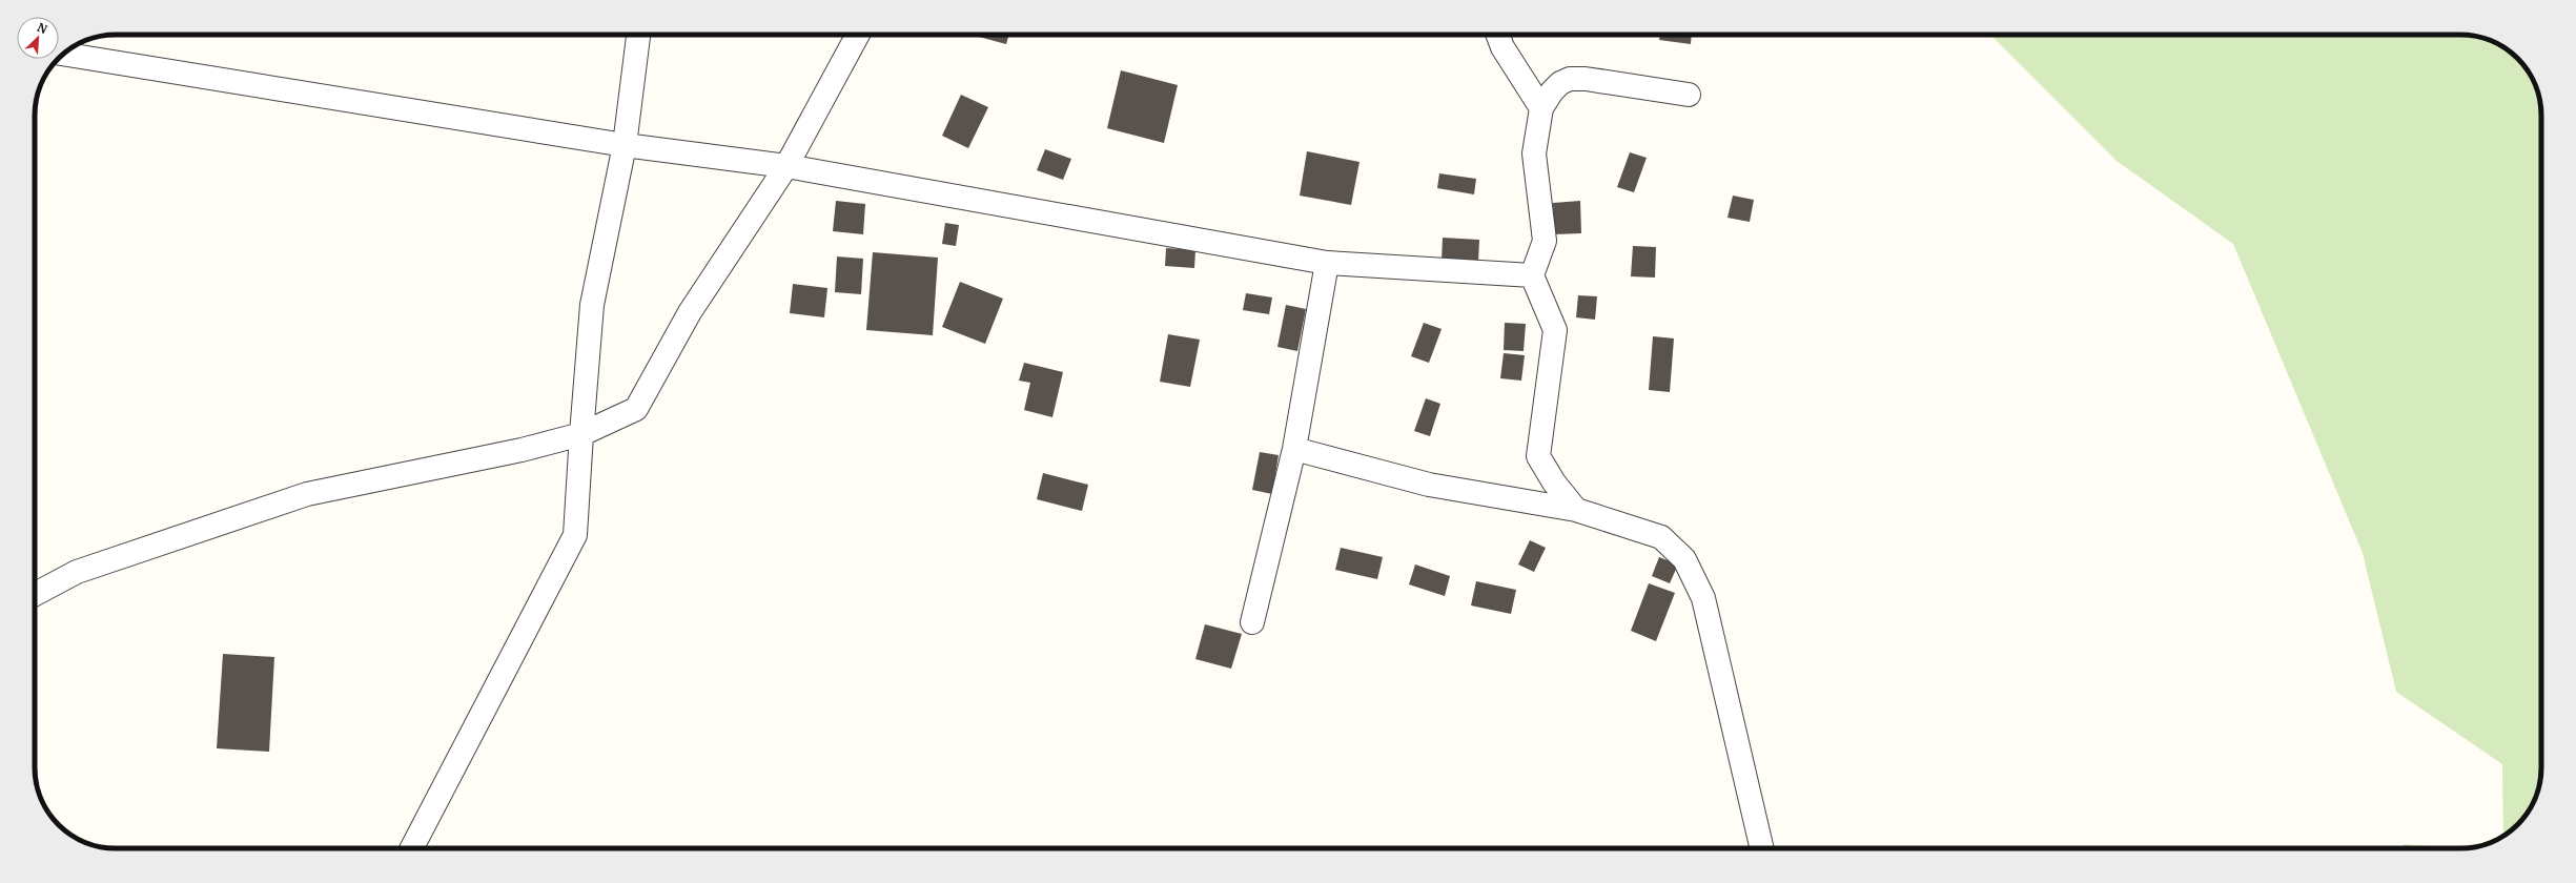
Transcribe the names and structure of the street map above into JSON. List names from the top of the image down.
{
  "north": "top right"
}
